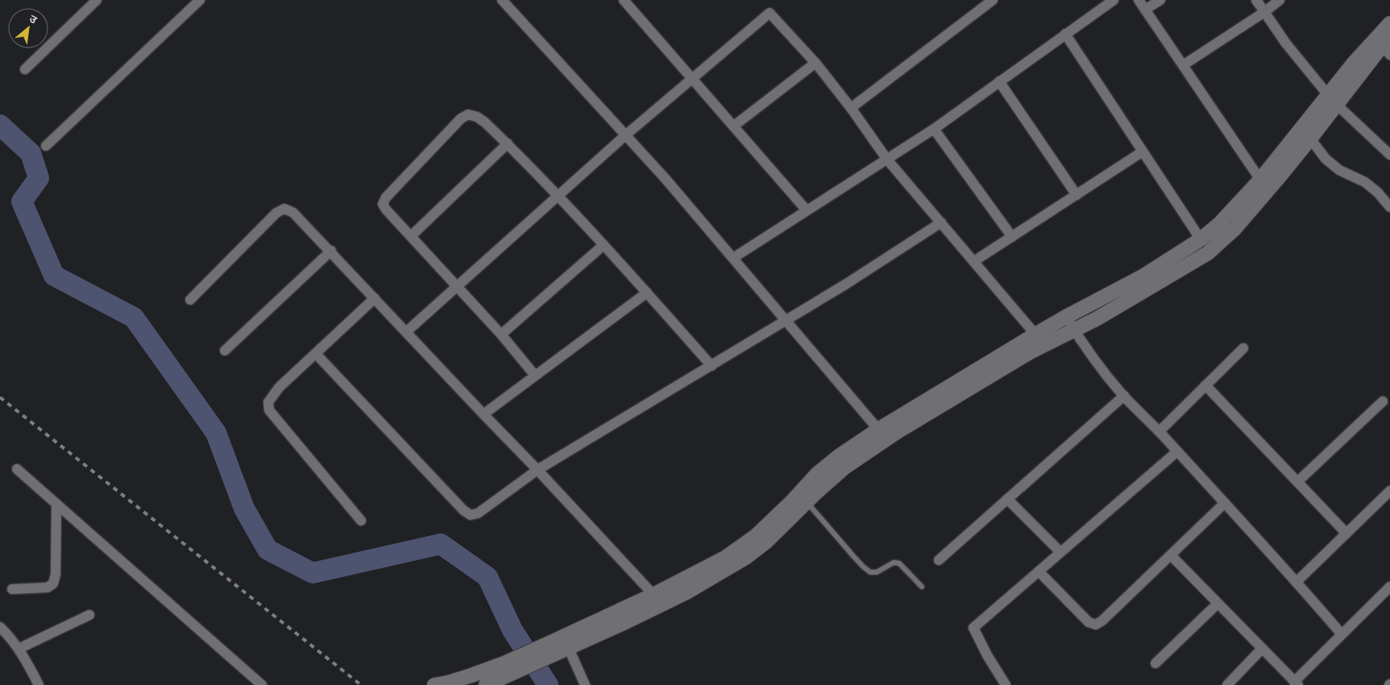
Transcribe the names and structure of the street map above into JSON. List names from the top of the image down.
{
  "north": "top right"
}
